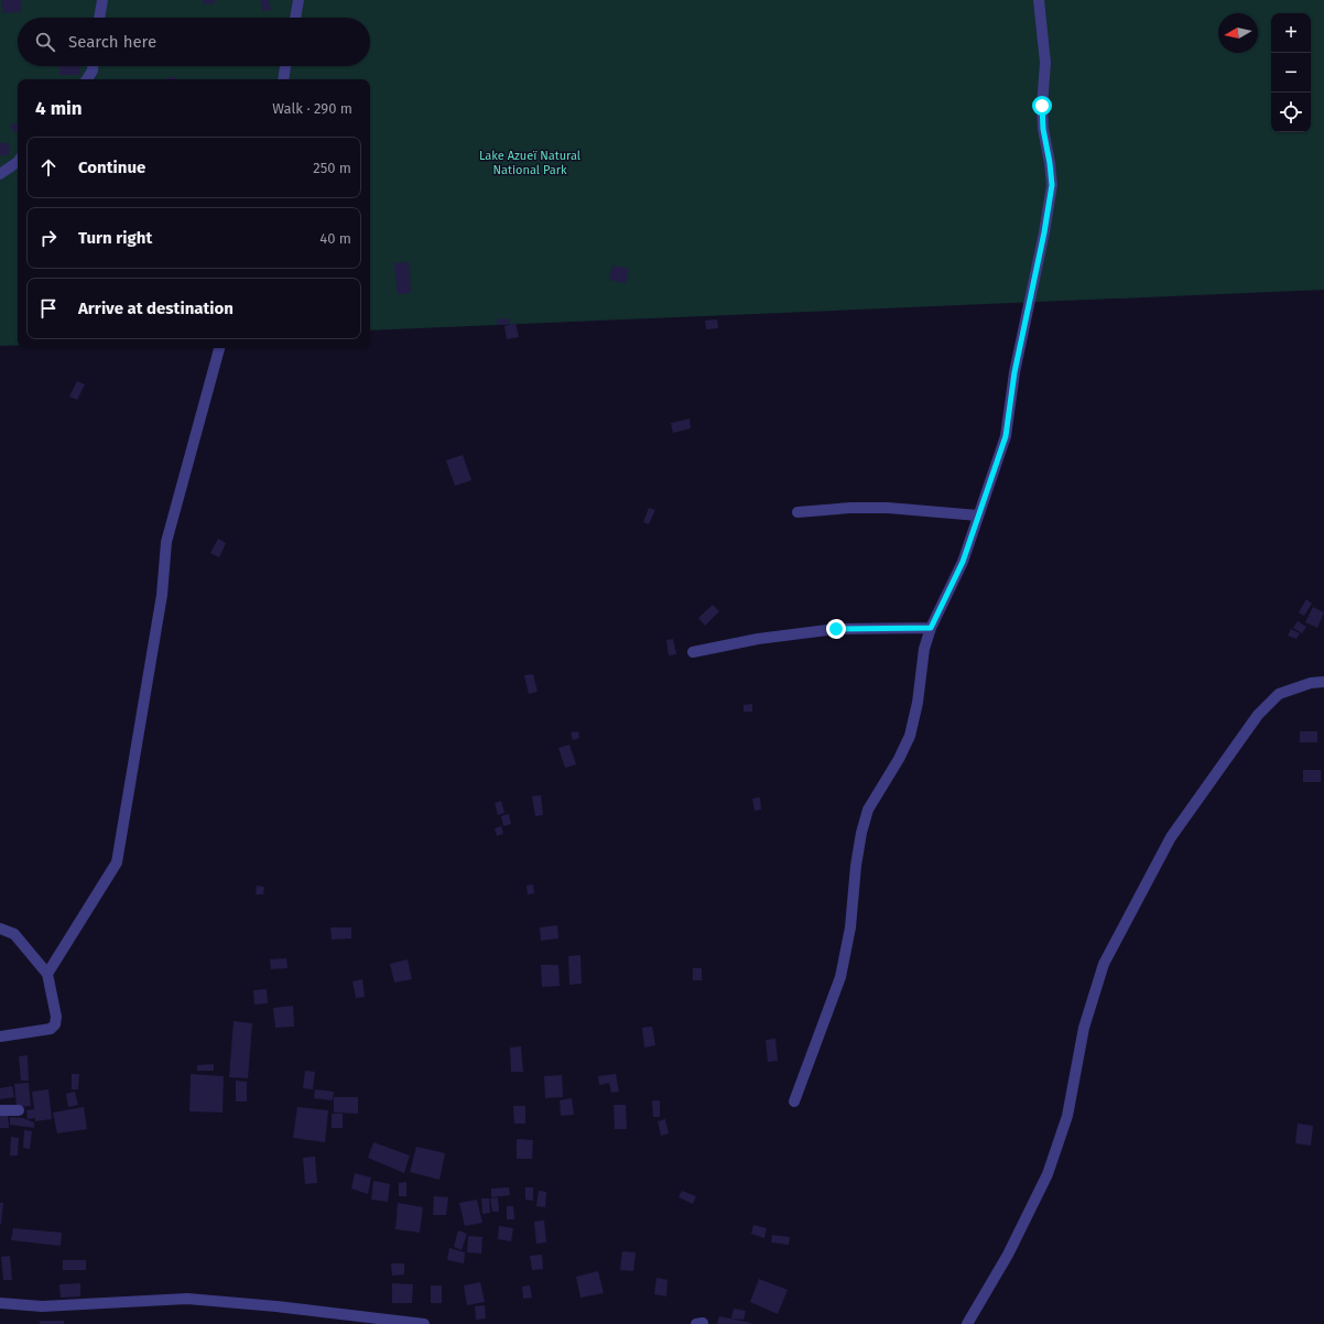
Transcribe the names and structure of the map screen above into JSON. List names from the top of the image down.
{
  "parks": ["Lake Azueï Natural National Park"],
  "north": "left",
  "page": {
    "map_buttons": ["+", "−"],
    "search": "Search here",
    "heading": ["4 min", "Walk · 290 m"],
    "list": [
      ["Continue", "250 m"],
      ["Turn right", "40 m"],
      "Arrive at destination"
    ]
  }
}
